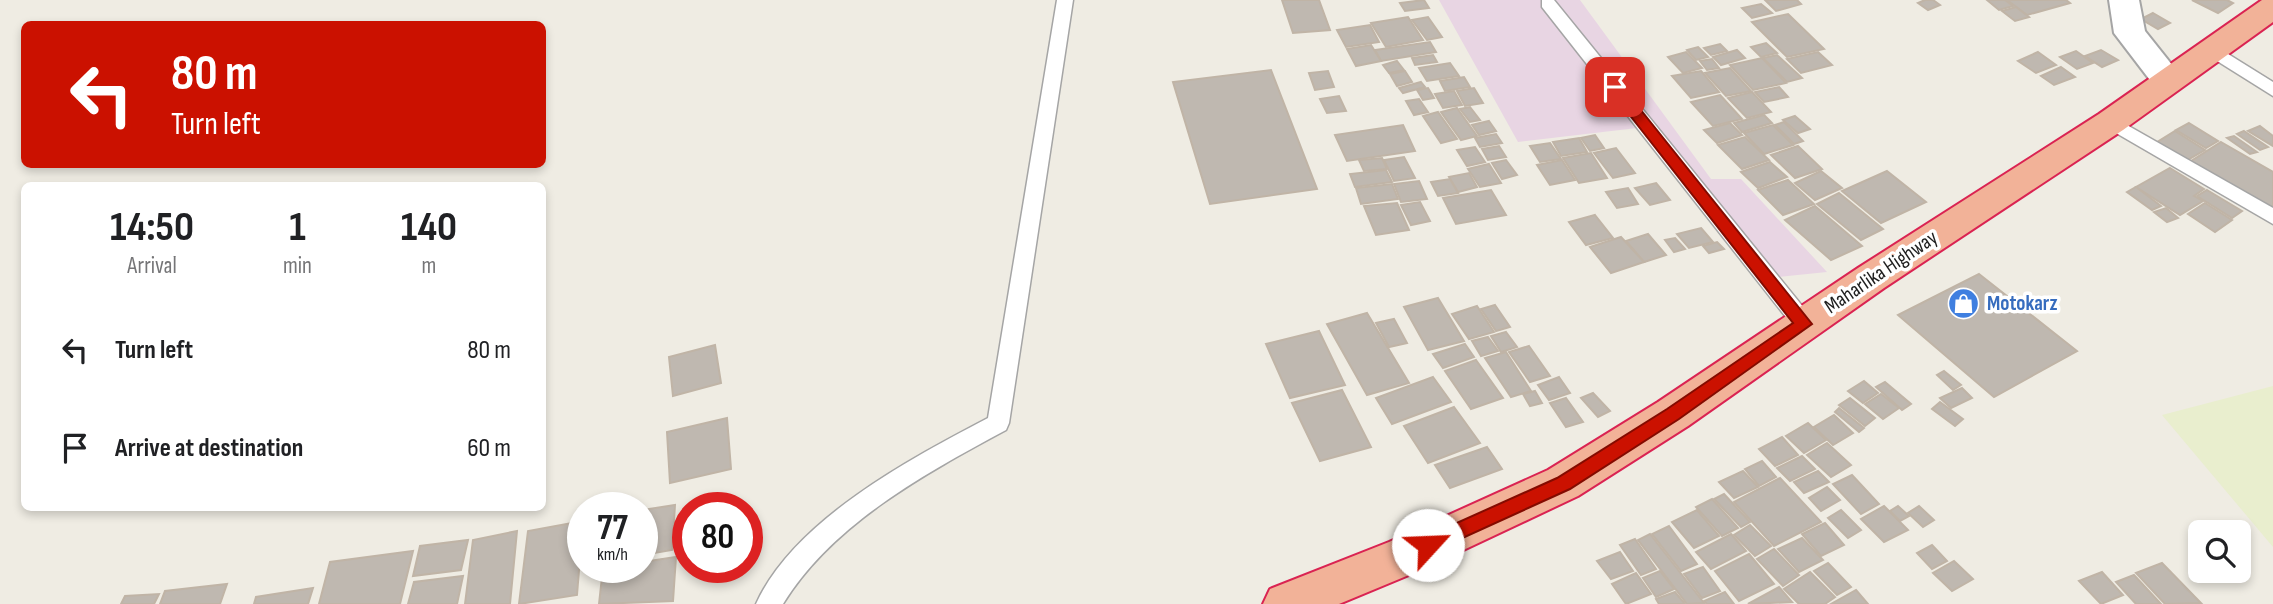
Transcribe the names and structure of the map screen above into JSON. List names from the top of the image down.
{
  "streets": {
    "highway": ["Maharlika Highway"]
  },
  "places": {
    "shop": ["Motokarz"]
  },
  "page": {
    "turn": ["80 m", "Turn left"],
    "eta": [
      "14:50",
      "Arrival",
      "1",
      "min",
      "140",
      "m"
    ],
    "list": [
      {
        "name": "Turn left",
        "value": "80 m"
      },
      {
        "name": "Arrive at destination",
        "value": "60 m"
      }
    ],
    "speed": "77 km/h",
    "limit": "80"
  }
}
